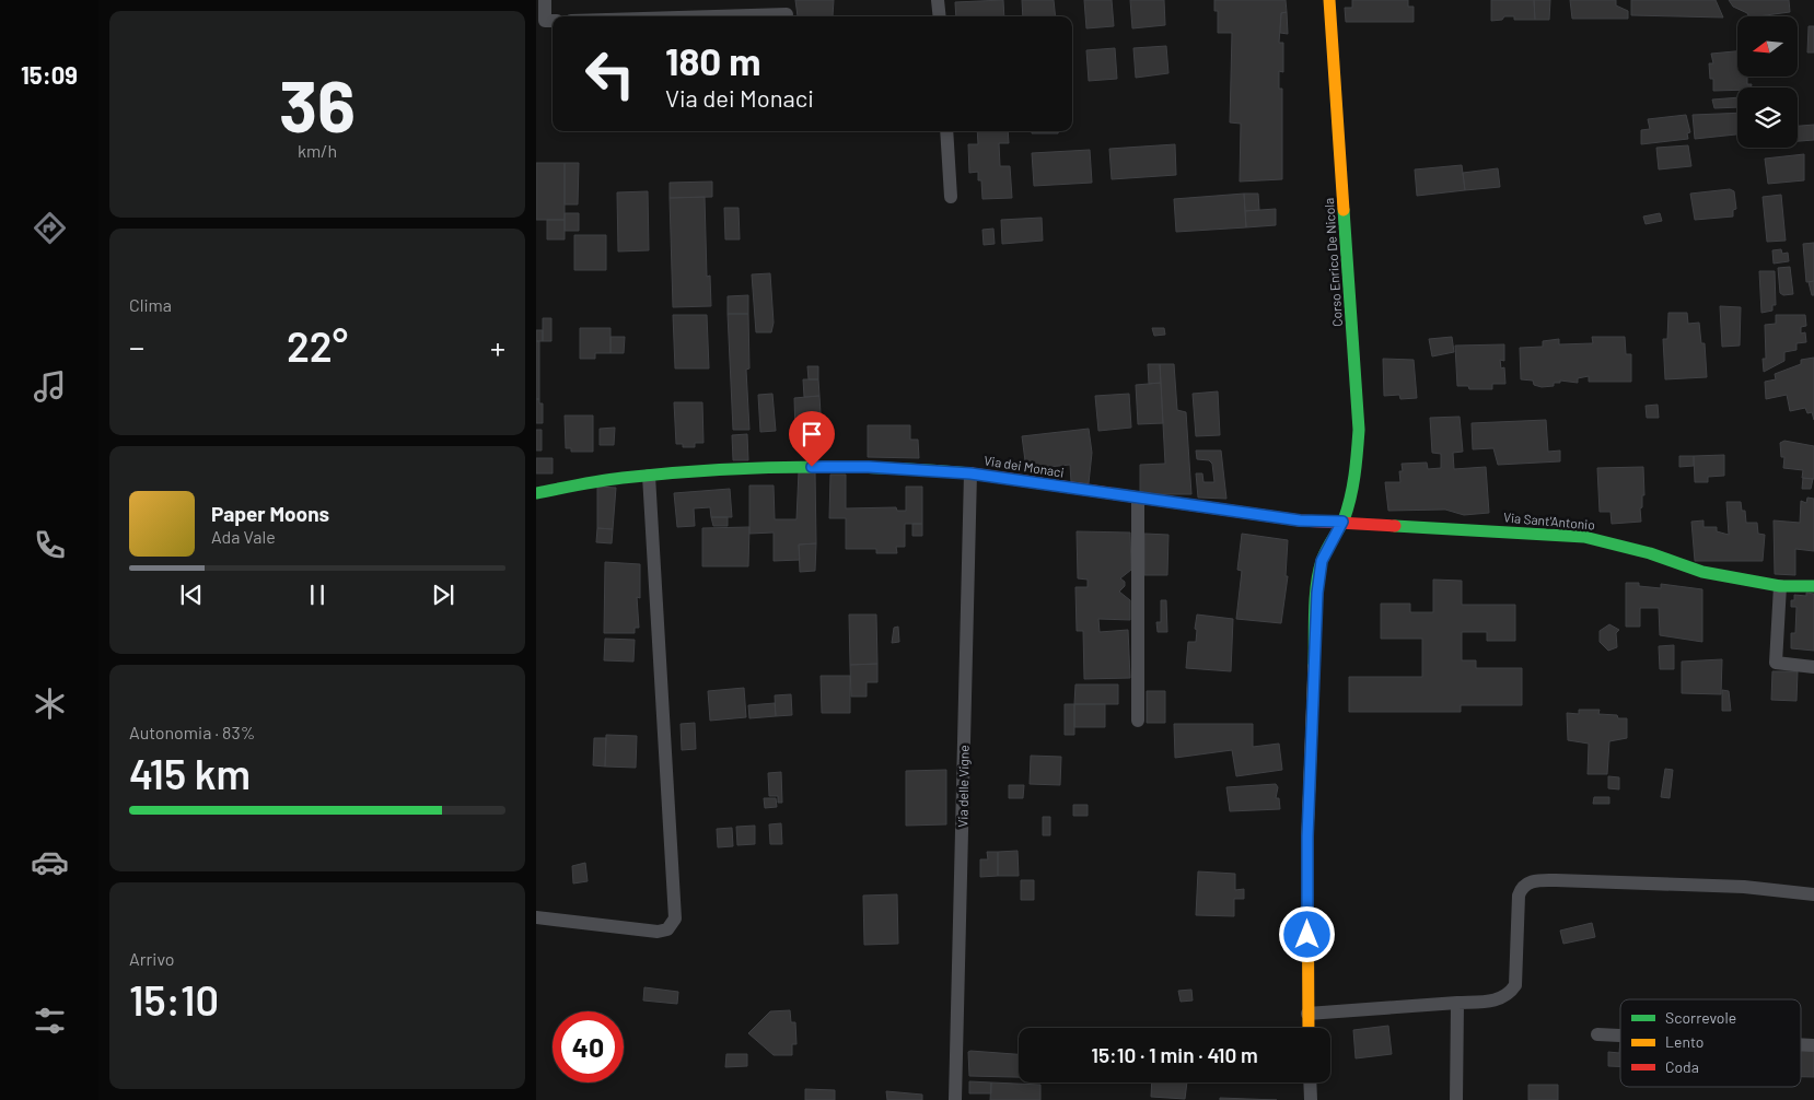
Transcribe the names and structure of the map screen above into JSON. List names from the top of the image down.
{
  "streets": {
    "street": [
      "Corso Enrico De Nicola",
      "Via dei Monaci",
      "Via Sant'Antonio",
      "Via delle Vigne"
    ]
  },
  "crossings": [
    ["Corso Enrico De Nicola", "Via dei Monaci"],
    ["Corso Enrico De Nicola", "Via Sant'Antonio"],
    ["Via dei Monaci", "Via Sant'Antonio"],
    ["Via dei Monaci", "Via delle Vigne"]
  ],
  "legend": ["Scorrevole", "Lento", "Coda"],
  "north": "left",
  "page": {
    "tabs": "15:09",
    "tile": [
      ["36", "km/h"],
      "Clima",
      ["Autonomia · 83%", "415 km"],
      ["Arrivo", "15:10"]
    ],
    "turn": ["180 m", "Via dei Monaci"],
    "heat": ["−", "22°", "+"],
    "song": ["Paper Moons", "Ada Vale"],
    "limit": "40",
    "trip": "15:10 · 1 min · 410 m"
  }
}
